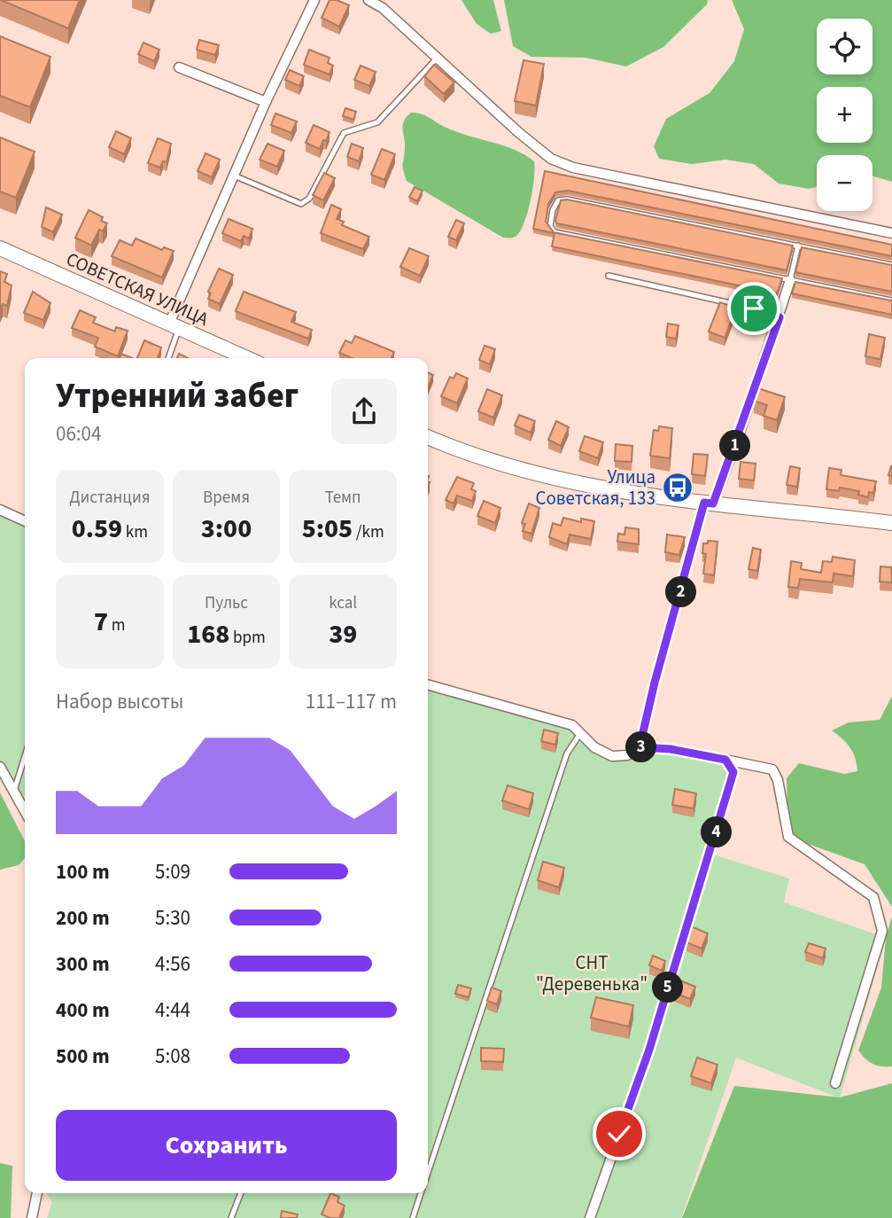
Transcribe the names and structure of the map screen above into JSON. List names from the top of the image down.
{
  "streets": {
    "street": ["СОВЕТСКАЯ УЛИЦА"]
  },
  "parks": ["СНТ \"Деревенька\""],
  "places": {
    "bus stop": ["Улица Советская, 133"]
  },
  "page": {
    "map_buttons": ["+", "−"],
    "heading": ["Утренний забег", "06:04"],
    "pins": [
      "1",
      "2",
      "3",
      "4",
      "5"
    ],
    "stats": [
      ["Дистанция", "0.59 km"],
      ["Время", "3:00"],
      ["Темп", "5:05 /km"],
      ["7 m"],
      ["Пульс", "168 bpm"],
      ["kcal", "39"]
    ],
    "chart": ["Набор высоты", "111–117 m"],
    "list": [
      {
        "name": "100 m",
        "note": "5:09"
      },
      {
        "name": "200 m",
        "note": "5:30"
      },
      {
        "name": "300 m",
        "note": "4:56"
      },
      {
        "name": "400 m",
        "note": "4:44"
      },
      {
        "name": "500 m",
        "note": "5:08"
      }
    ],
    "buttons": "Сохранить"
  }
}
